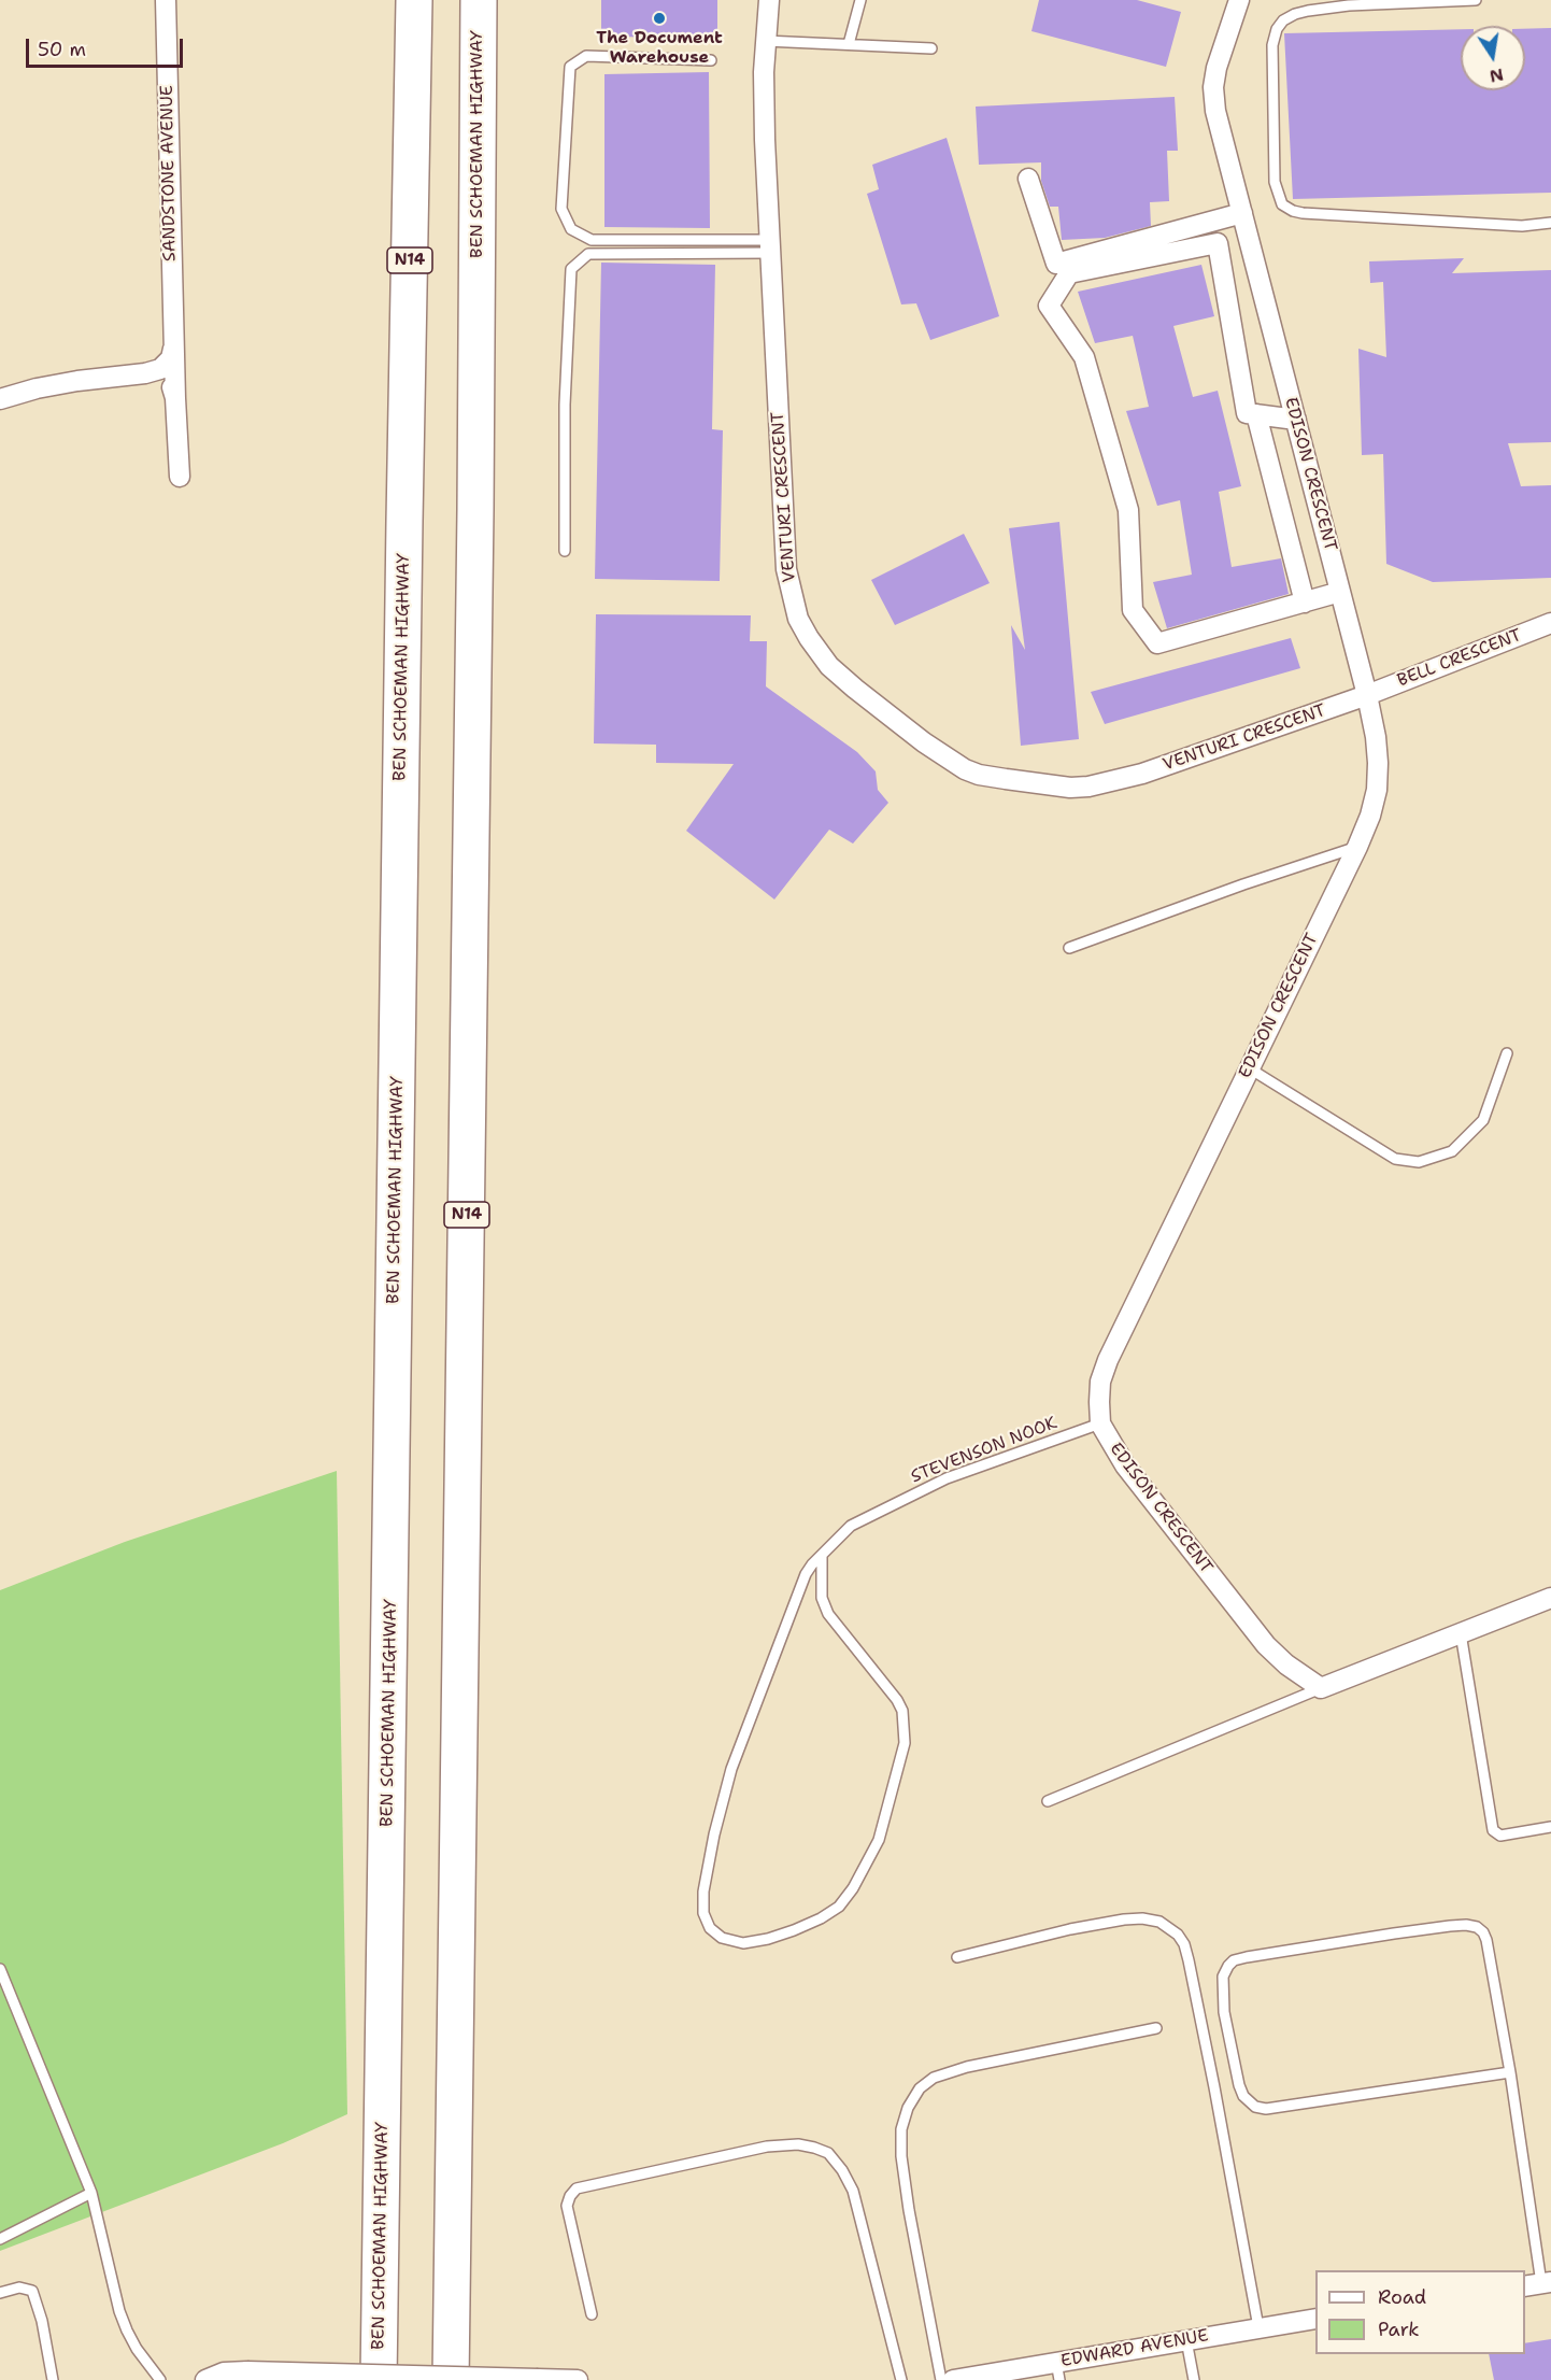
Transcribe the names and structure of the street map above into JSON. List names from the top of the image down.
{
  "streets": {
    "highway": ["BEN SCHOEMAN HIGHWAY", "N14"],
    "street": [
      "SANDSTONE AVENUE",
      "EDISON CRESCENT",
      "VENTURI CRESCENT",
      "BELL CRESCENT",
      "EDWARD AVENUE"
    ],
    "lane": ["STEVENSON NOOK"]
  },
  "crossings": [
    ["EDISON CRESCENT", "VENTURI CRESCENT"],
    ["EDISON CRESCENT", "BELL CRESCENT"],
    ["EDISON CRESCENT", "STEVENSON NOOK"],
    ["VENTURI CRESCENT", "BELL CRESCENT"]
  ],
  "places": ["The Document Warehouse"],
  "legend": ["Road", "Park"],
  "scale_bar": "50 m",
  "north": "bottom"
}
